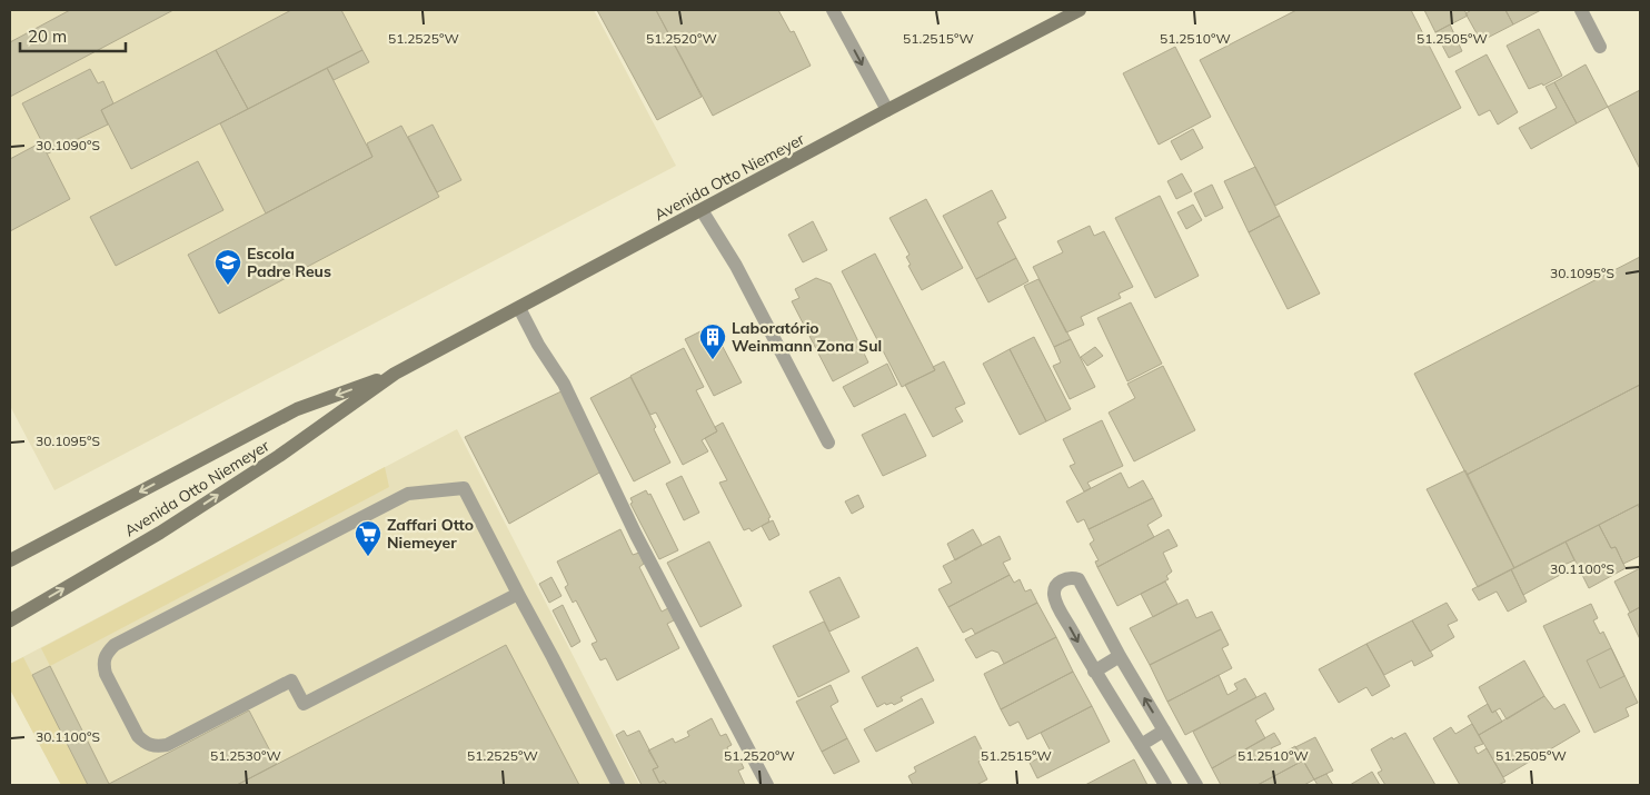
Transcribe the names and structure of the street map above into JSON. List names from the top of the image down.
{
  "streets": {
    "main road": ["Avenida Otto Niemeyer"]
  },
  "places": {
    "school or university": ["Escola Padre Reus"],
    "building": ["Laboratório Weinmann Zona Sul"],
    "supermarket": ["Zaffari Otto Niemeyer"]
  },
  "scale_bar": "20 m",
  "coordinates": [
    "51.2525°W",
    "51.2520°W",
    "51.2515°W",
    "51.2510°W",
    "51.2505°W",
    "30.1090°S",
    "30.1095°S",
    "30.1100°S",
    "51.2530°W"
  ]
}
